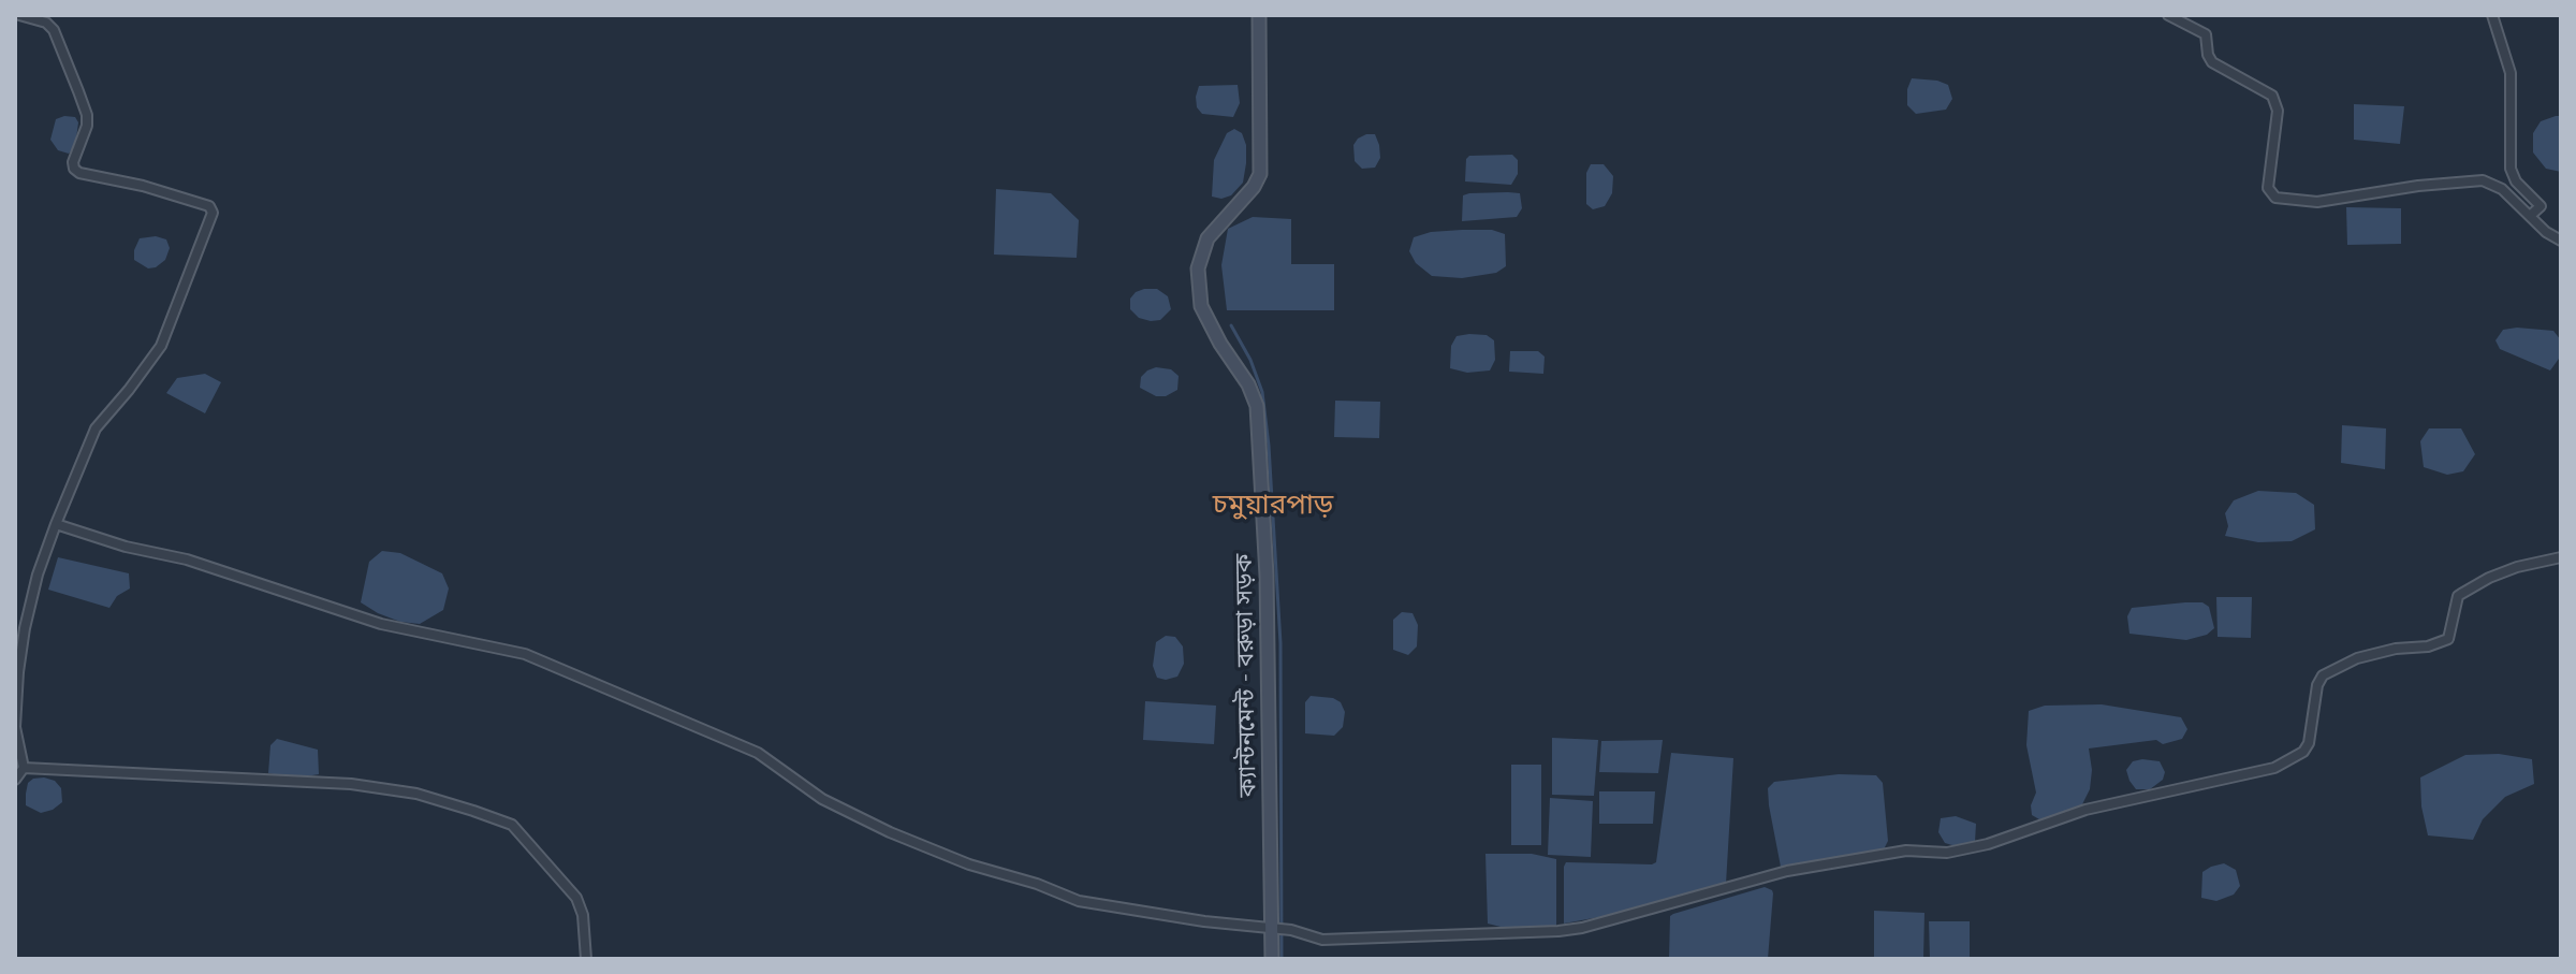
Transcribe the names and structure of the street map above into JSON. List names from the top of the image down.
{
  "streets": {
    "main road": ["ক্যান্টনমেন্ট - বরুড়া সড়ক"]
  },
  "districts": ["চমুয়ারপাড়"]
}
